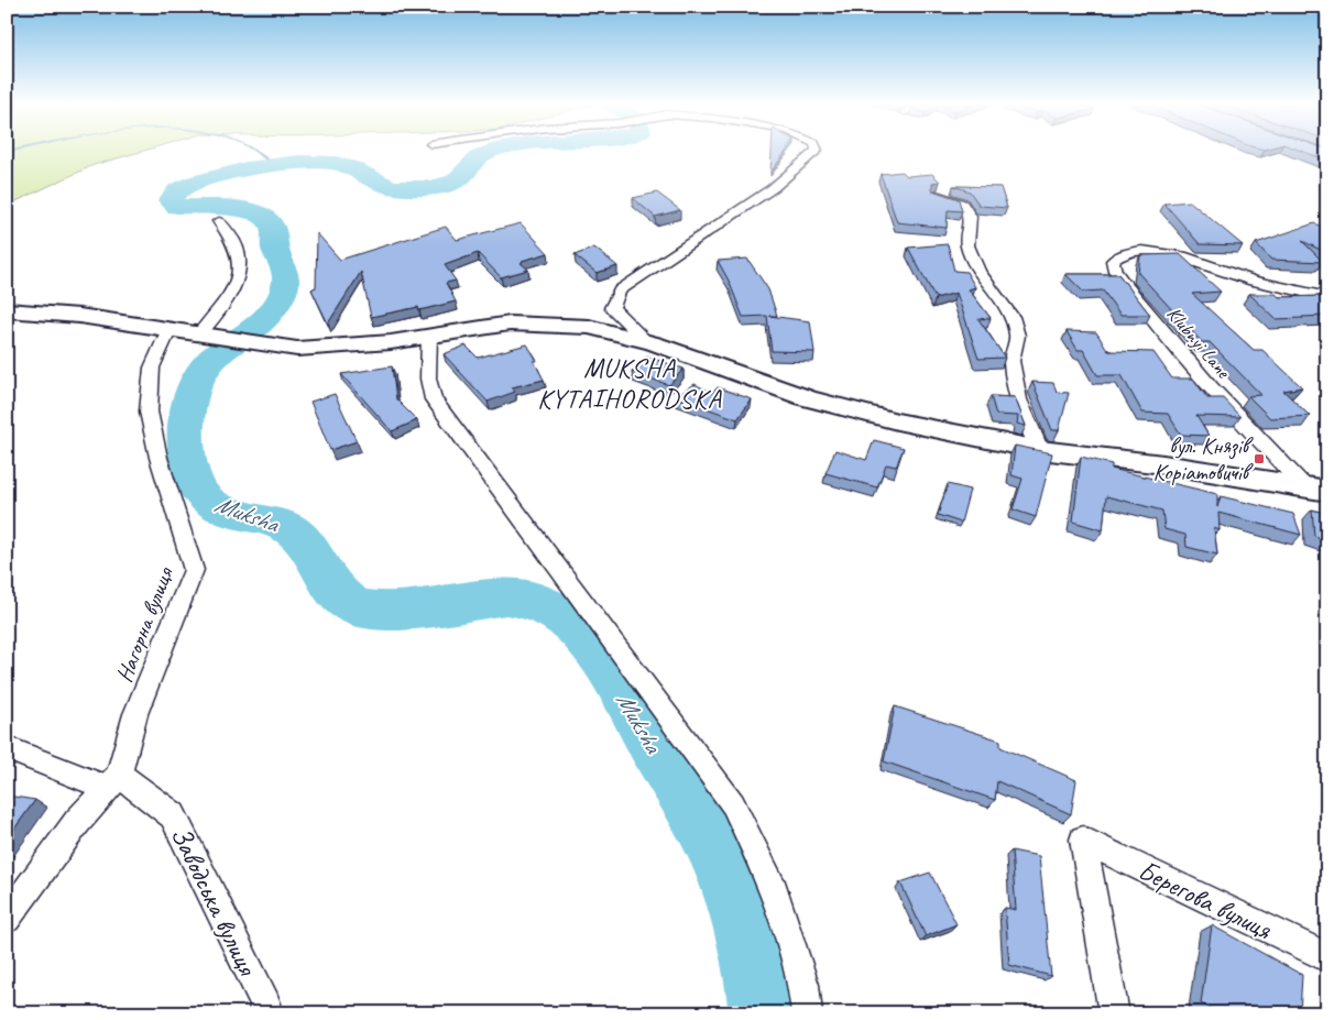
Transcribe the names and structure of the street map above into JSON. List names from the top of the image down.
{
  "streets": {
    "street": [
      "Klubnyi Lane",
      "Нагорна вулиця",
      "Берегова вулиця",
      "Заводська вулиця"
    ]
  },
  "crossings": [
    ["Нагорна вулиця", "Заводська вулиця"]
  ],
  "districts": ["MUKSHA KYTAIHORODSKA"],
  "water": ["Muksha"],
  "places": {
    "transit": ["вул. Князів Коріатовичів"]
  }
}
